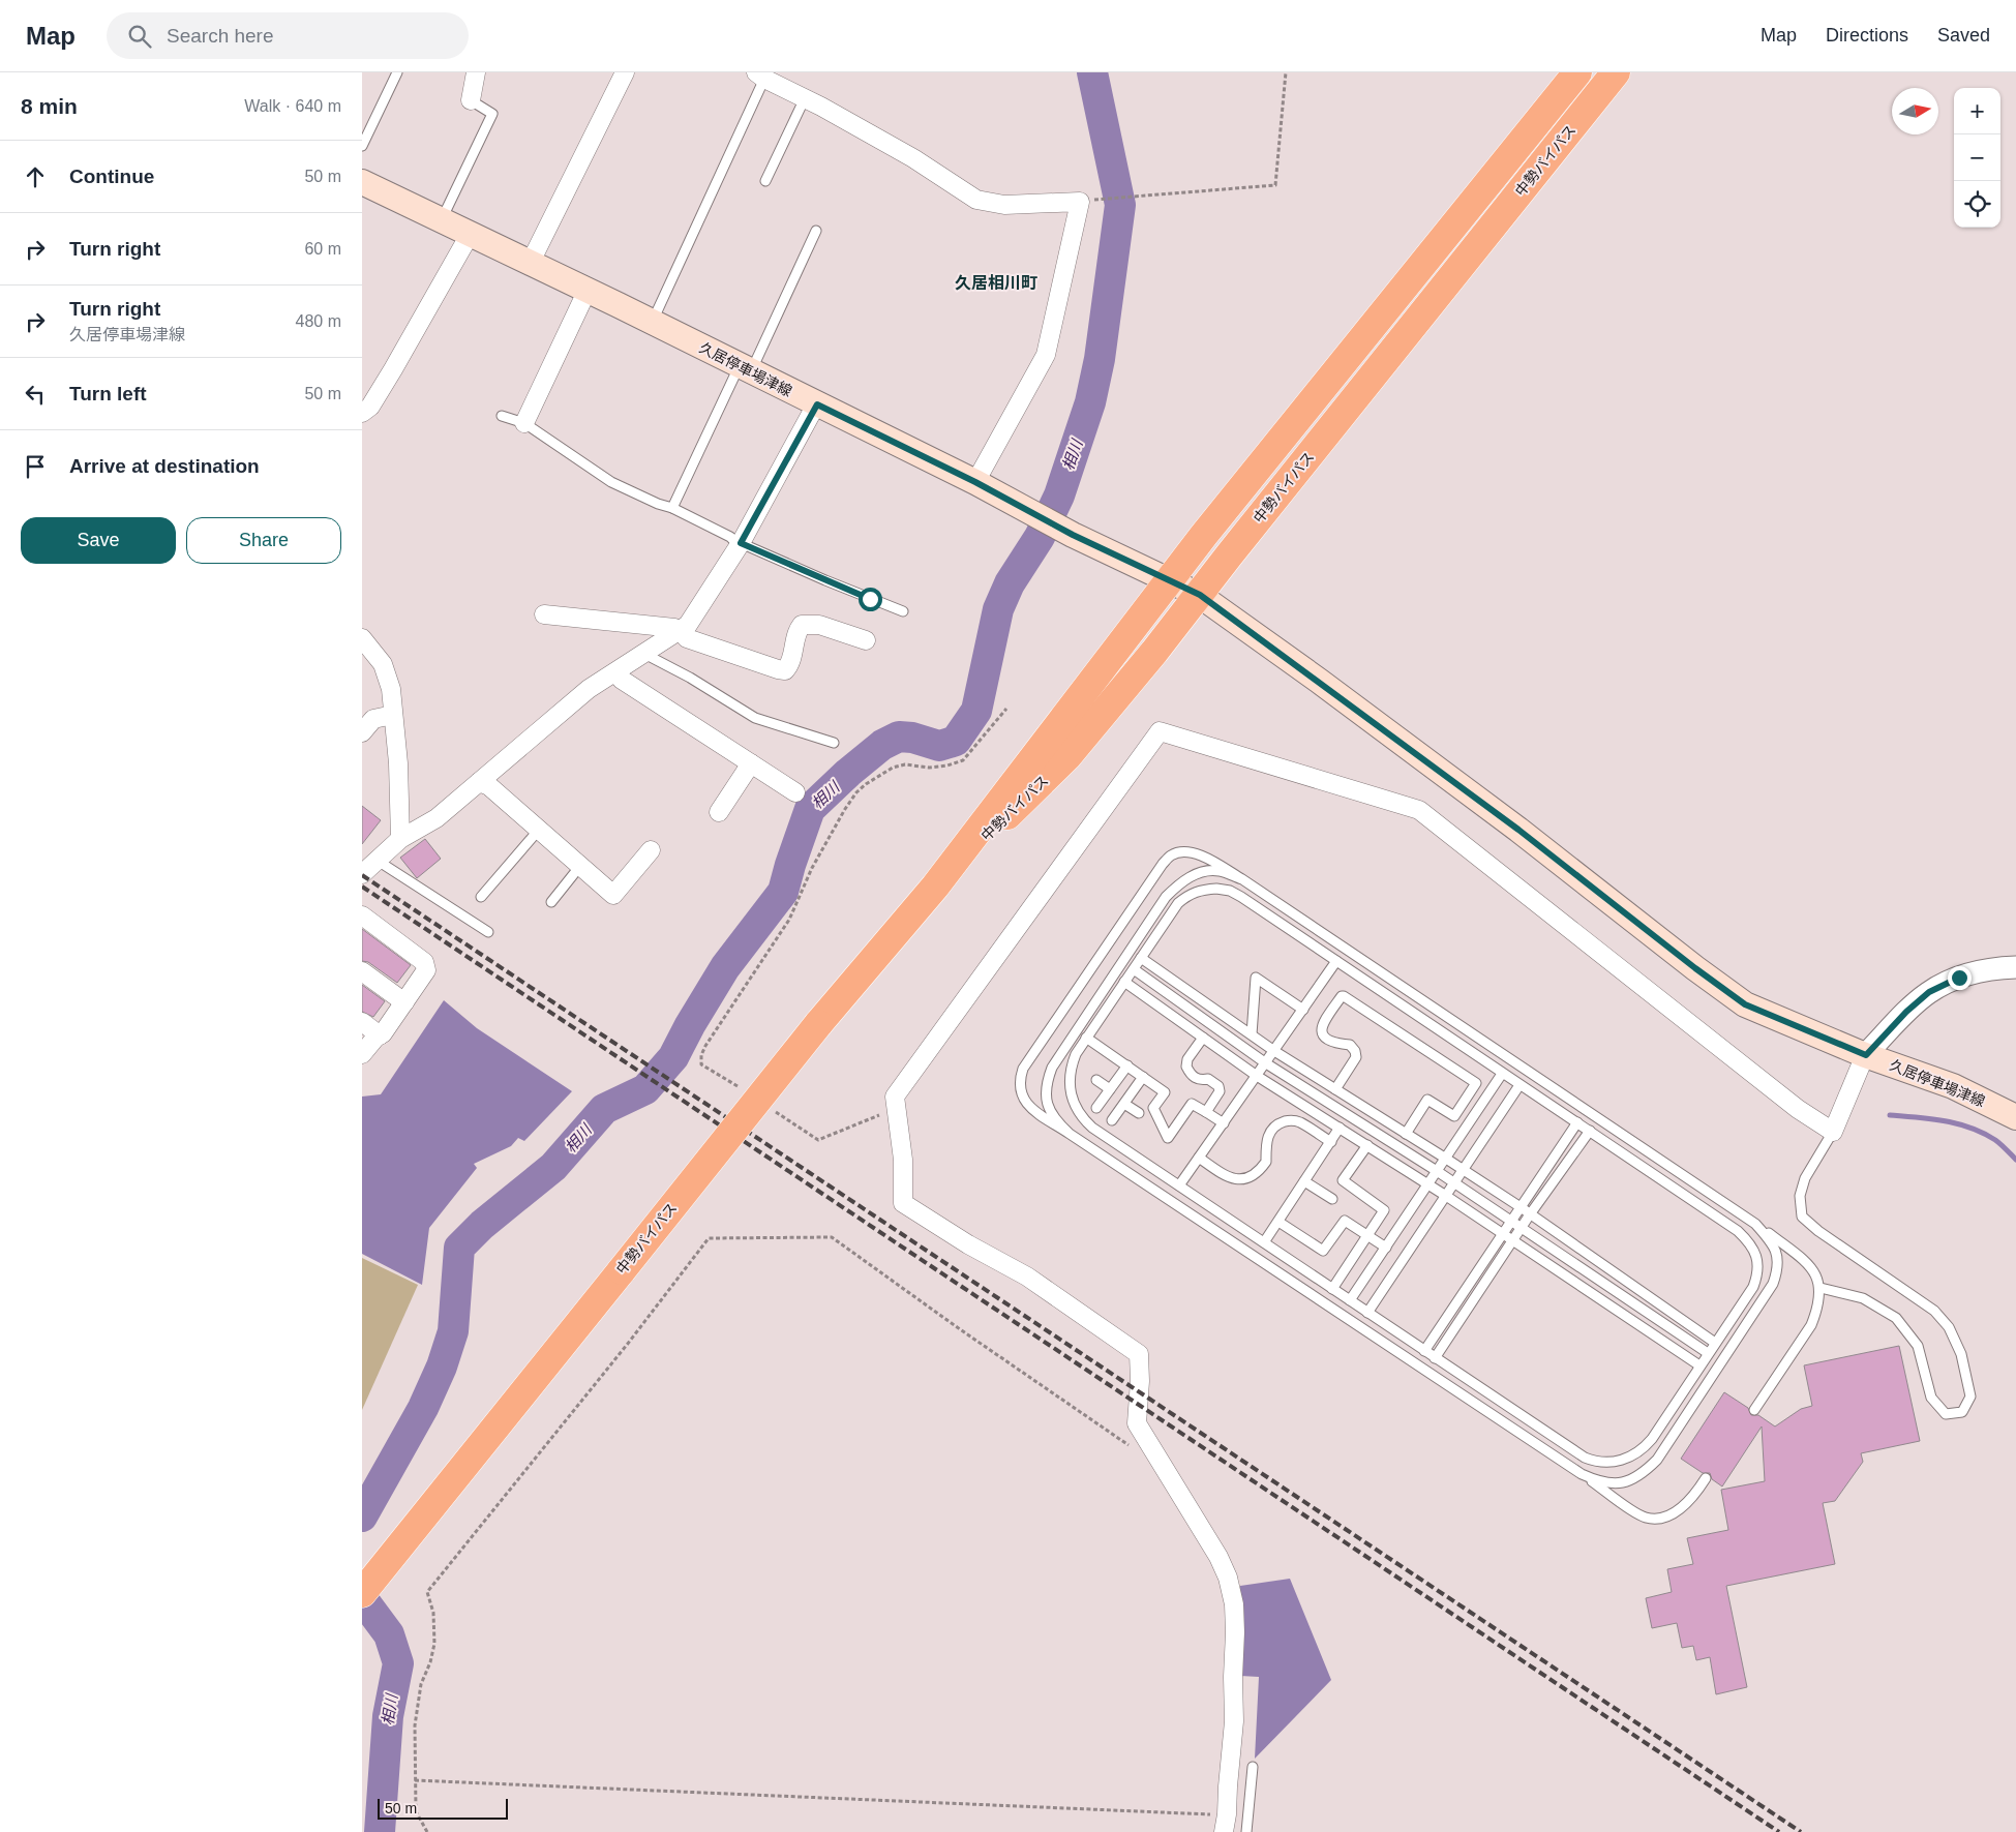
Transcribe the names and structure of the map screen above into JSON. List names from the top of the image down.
{
  "streets": {
    "highway": ["中勢バイパス"],
    "main road": ["久居停車場津線"]
  },
  "crossings": [
    ["中勢バイパス", "久居停車場津線"]
  ],
  "districts": ["久居相川町"],
  "water": ["相川"],
  "scale_bar": "50 m",
  "north": "right",
  "page": {
    "header": "Map",
    "search": "Search here",
    "nav": ["Map", "Directions", "Saved"],
    "heading": ["8 min", "Walk · 640 m"],
    "map_buttons": ["+", "−"],
    "list": [
      ["Continue", "50 m"],
      ["Turn right", "60 m"],
      ["Turn right", "久居停車場津線", "480 m"],
      ["Turn left", "50 m"],
      "Arrive at destination"
    ],
    "buttons": ["Save", "Share"],
    "scale": "50 m"
  }
}
